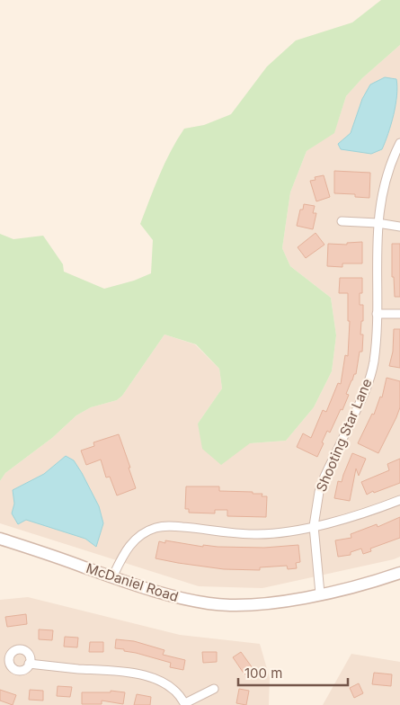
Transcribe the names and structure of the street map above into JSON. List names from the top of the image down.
{
  "streets": {
    "main road": ["McDaniel Road"],
    "street": ["Shooting Star Lane"]
  },
  "crossings": [
    ["Shooting Star Lane", "McDaniel Road"]
  ],
  "scale_bar": "100 m"
}
